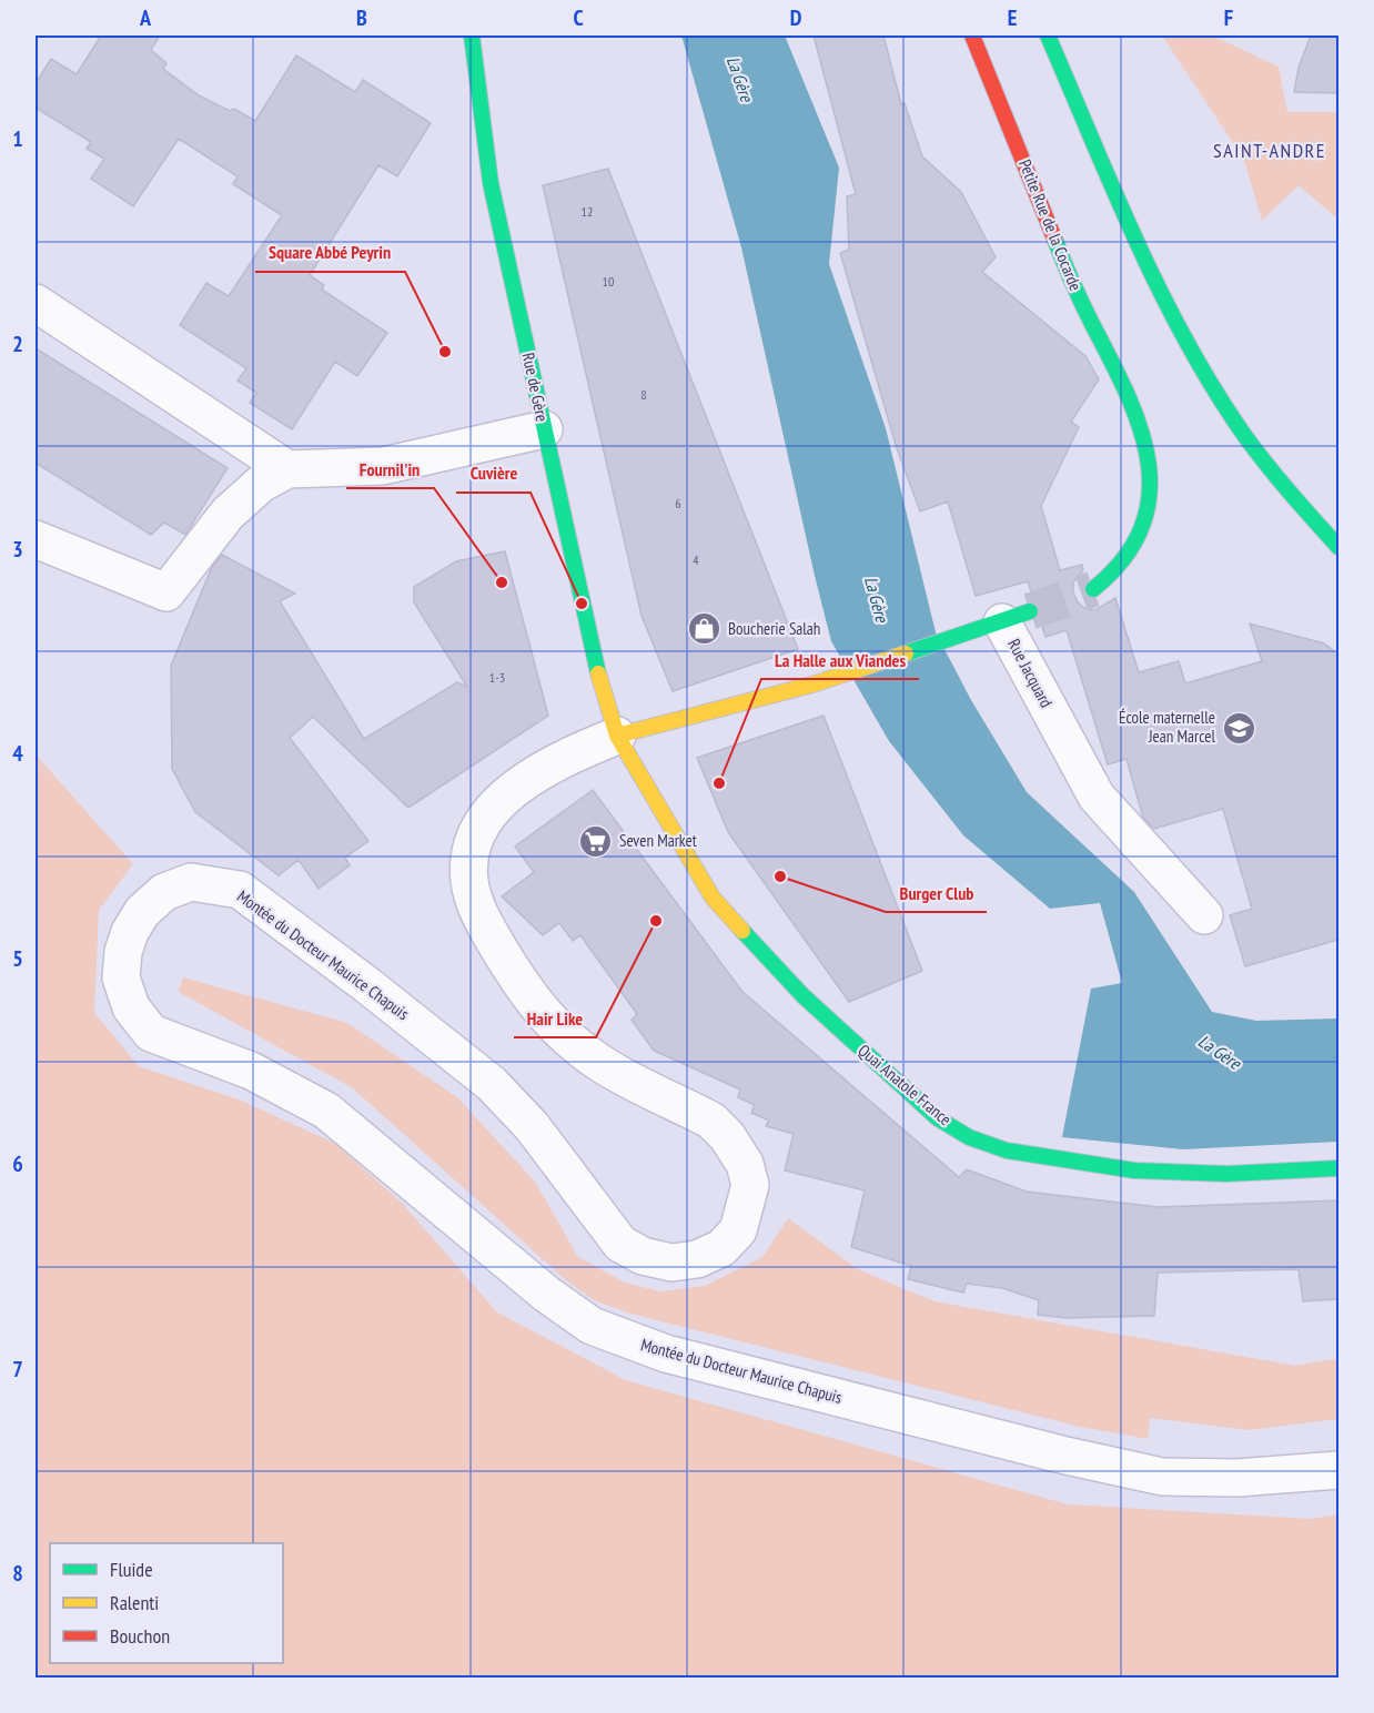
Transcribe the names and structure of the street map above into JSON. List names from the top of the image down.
{
  "streets": {
    "main road": [
      "Petite Rue de la Cocarde",
      "Rue de Gère",
      "Rue Jacquard",
      "Quai Anatole France"
    ],
    "street": ["Montée du Docteur Maurice Chapuis"]
  },
  "crossings": [
    ["Rue de Gère", "Rue Jacquard"],
    ["Rue de Gère", "Montée du Docteur Maurice Chapuis"],
    ["Rue de Gère", "Quai Anatole France"],
    ["Rue Jacquard", "Montée du Docteur Maurice Chapuis"],
    ["Rue Jacquard", "Quai Anatole France"],
    ["Montée du Docteur Maurice Chapuis", "Quai Anatole France"]
  ],
  "districts": ["SAINT-ANDRE"],
  "water": ["La Gère"],
  "places": {
    "other": [
      "Square Abbé Peyrin",
      "Fournil'in",
      "Cuvière",
      "La Halle aux Viandes",
      "Burger Club",
      "Hair Like"
    ],
    "shop": ["Boucherie Salah"],
    "school or university": ["École maternelle Jean Marcel"],
    "supermarket": ["Seven Market"]
  },
  "house_numbers": [
    "12",
    "10",
    "8",
    "6",
    "4",
    "1-3"
  ],
  "legend": ["Fluide", "Ralenti", "Bouchon"],
  "grid": {
    "columns": [
      "A",
      "B",
      "C",
      "D",
      "E",
      "F"
    ],
    "rows": [
      "1",
      "2",
      "3",
      "4",
      "5",
      "6",
      "7",
      "8"
    ]
  }
}
